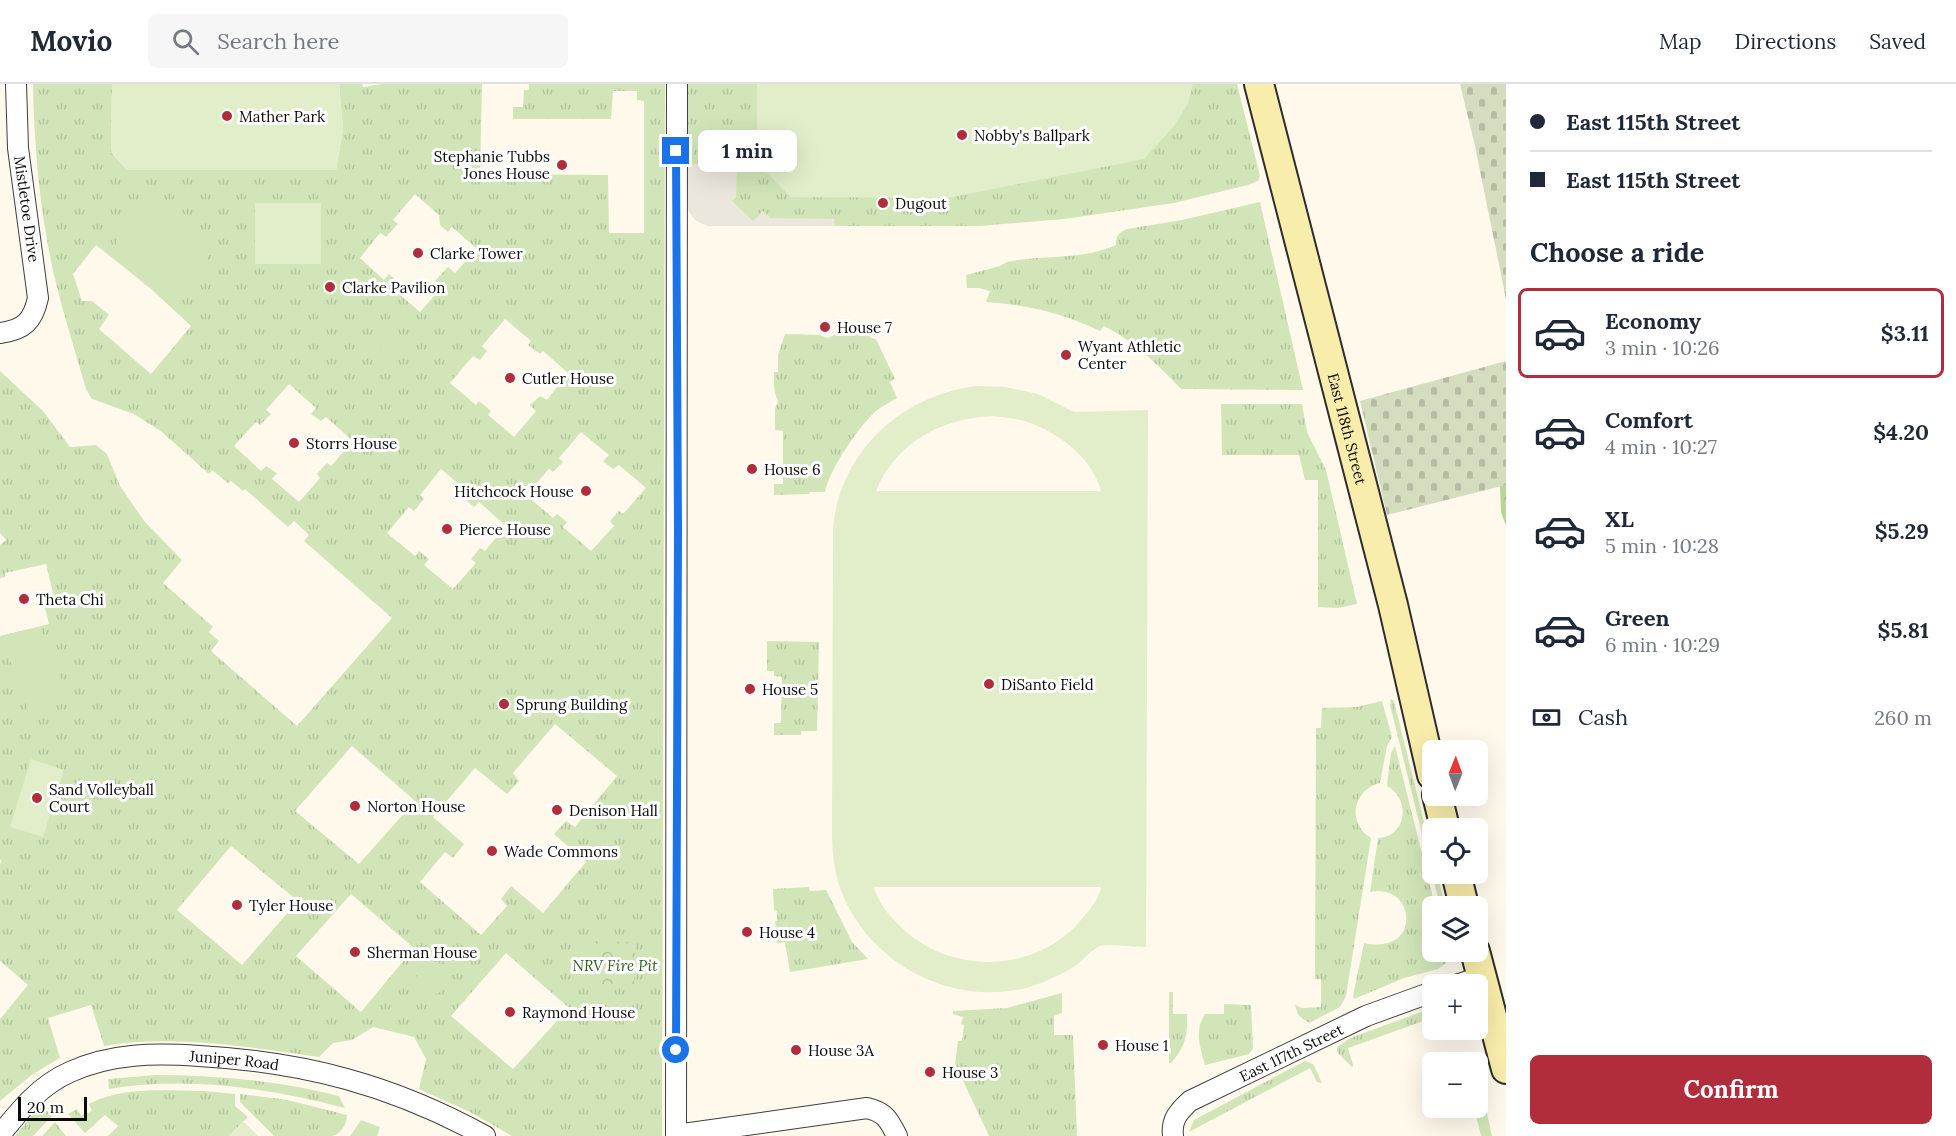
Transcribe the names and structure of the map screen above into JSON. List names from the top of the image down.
{
  "streets": {
    "street": [
      "Mistletoe Drive",
      "East 118th Street",
      "East 117th Street",
      "Juniper Road"
    ]
  },
  "parks": ["NRV Fire Pit"],
  "places": [
    "Mather Park",
    "Nobby's Ballpark",
    "Stephanie Tubbs Jones House",
    "Dugout",
    "Clarke Tower",
    "Clarke Pavilion",
    "House 7",
    "Wyant Athletic Center",
    "Cutler House",
    "Storrs House",
    "House 6",
    "Hitchcock House",
    "Pierce House",
    "Theta Chi",
    "DiSanto Field",
    "House 5",
    "Sprung Building",
    "Sand Volleyball Court",
    "Norton House",
    "Denison Hall",
    "Wade Commons",
    "Tyler House",
    "House 4",
    "Sherman House",
    "Raymond House",
    "House 1",
    "House 3A",
    "House 3"
  ],
  "scale_bar": "20 m",
  "north": "top",
  "page": {
    "header": "Movio",
    "search": "Search here",
    "nav": ["Map", "Directions", "Saved"],
    "banner": ["East 115th Street", "East 115th Street"],
    "bubble": "1 min",
    "heading": "Choose a ride",
    "list": [
      {
        "name": "Economy",
        "note": "3 min · 10:26",
        "value": "$3.11"
      },
      {
        "name": "Comfort",
        "note": "4 min · 10:27",
        "value": "$4.20"
      },
      {
        "name": "XL",
        "note": "5 min · 10:28",
        "value": "$5.29"
      },
      {
        "name": "Green",
        "note": "6 min · 10:29",
        "value": "$5.81"
      }
    ],
    "pay": ["Cash", "260 m"],
    "map_buttons": ["+", "−"],
    "buttons": "Confirm",
    "scale": "20 m"
  }
}
